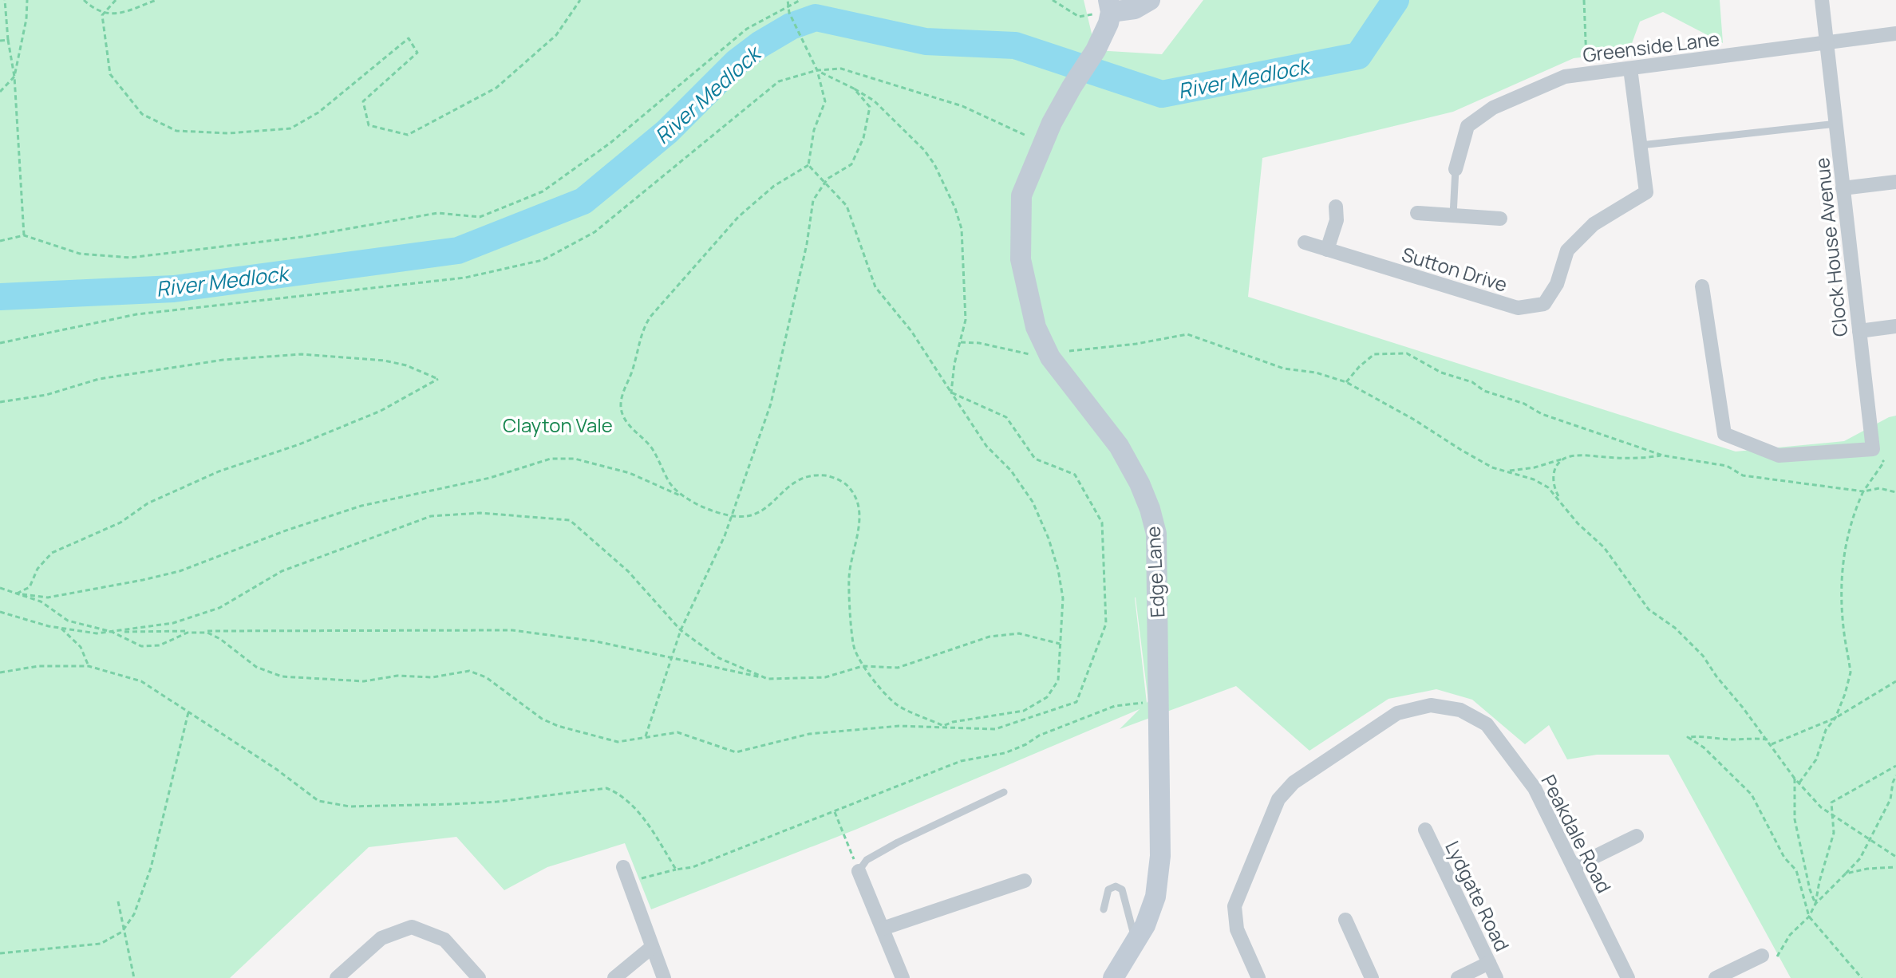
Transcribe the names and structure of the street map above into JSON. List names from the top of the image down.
{
  "streets": {
    "street": [
      "Greenside Lane",
      "Clock House Avenue",
      "Sutton Drive",
      "Edge Lane",
      "Peakdale Road",
      "Lydgate Road"
    ]
  },
  "crossings": [
    ["Greenside Lane", "Clock House Avenue"],
    ["Greenside Lane", "Sutton Drive"]
  ],
  "water": ["River Medlock"],
  "parks": ["Clayton Vale"]
}
